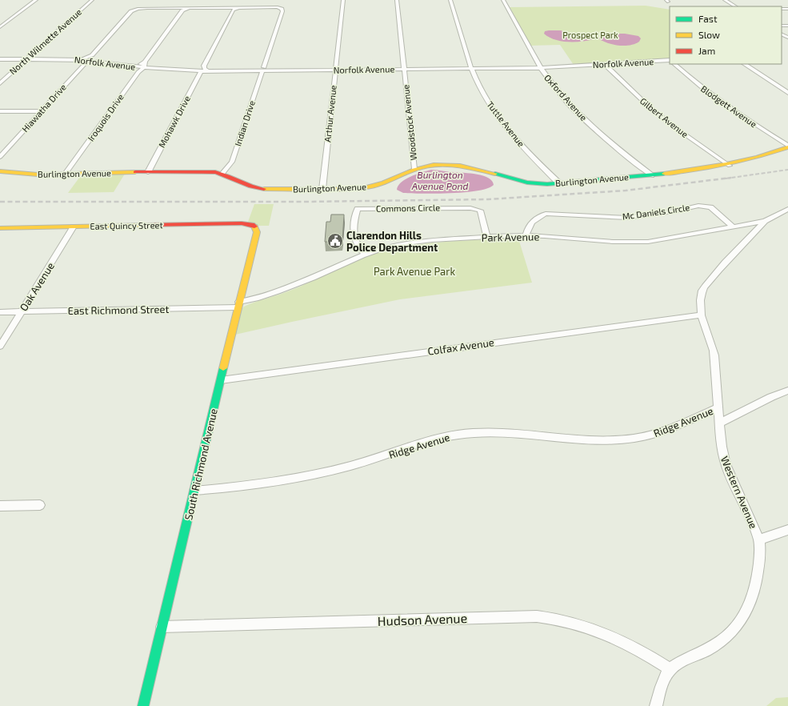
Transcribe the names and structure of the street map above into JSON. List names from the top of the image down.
{
  "streets": {
    "street": [
      "North Wilmette Avenue",
      "Norfolk Avenue",
      "Oxford Avenue",
      "Blodgett Avenue",
      "Hiawatha Drive",
      "Arthur Avenue",
      "Iroquois Drive",
      "Gilbert Avenue",
      "Mohawk Drive",
      "Woodstock Avenue",
      "Indian Drive",
      "Tuttle Avenue",
      "Burlington Avenue",
      "Commons Circle",
      "Mc Daniels Circle",
      "East Quincy Street",
      "Park Avenue",
      "Oak Avenue",
      "East Richmond Street",
      "Colfax Avenue",
      "Ridge Avenue",
      "South Richmond Avenue",
      "Western Avenue",
      "Hudson Avenue"
    ]
  },
  "crossings": [
    ["North Wilmette Avenue", "Norfolk Avenue"],
    ["Norfolk Avenue", "Oxford Avenue"],
    ["Norfolk Avenue", "Hiawatha Drive"],
    ["Norfolk Avenue", "Arthur Avenue"],
    ["Norfolk Avenue", "Iroquois Drive"],
    ["Norfolk Avenue", "Gilbert Avenue"],
    ["Norfolk Avenue", "Mohawk Drive"],
    ["Norfolk Avenue", "Woodstock Avenue"],
    ["Norfolk Avenue", "Indian Drive"],
    ["Norfolk Avenue", "Tuttle Avenue"],
    ["Oxford Avenue", "Burlington Avenue"],
    ["Blodgett Avenue", "Burlington Avenue"],
    ["Arthur Avenue", "Burlington Avenue"],
    ["Iroquois Drive", "Burlington Avenue"],
    ["Gilbert Avenue", "Burlington Avenue"],
    ["Mohawk Drive", "Burlington Avenue"],
    ["Woodstock Avenue", "Burlington Avenue"],
    ["Indian Drive", "Burlington Avenue"],
    ["Tuttle Avenue", "Burlington Avenue"],
    ["Commons Circle", "Park Avenue"],
    ["Mc Daniels Circle", "Park Avenue"],
    ["East Quincy Street", "Oak Avenue"],
    ["East Quincy Street", "South Richmond Avenue"],
    ["Park Avenue", "East Richmond Street"],
    ["Park Avenue", "South Richmond Avenue"],
    ["Park Avenue", "Western Avenue"],
    ["Oak Avenue", "East Richmond Street"],
    ["East Richmond Street", "South Richmond Avenue"],
    ["Colfax Avenue", "South Richmond Avenue"],
    ["Colfax Avenue", "Western Avenue"],
    ["Ridge Avenue", "South Richmond Avenue"],
    ["Ridge Avenue", "Western Avenue"],
    ["South Richmond Avenue", "Hudson Avenue"],
    ["Western Avenue", "Hudson Avenue"]
  ],
  "water": ["Burlington Avenue Pond"],
  "parks": ["Prospect Park", "Park Avenue Park"],
  "places": {
    "public building": ["Clarendon Hills Police Department"]
  },
  "legend": ["Fast", "Slow", "Jam"]
}
